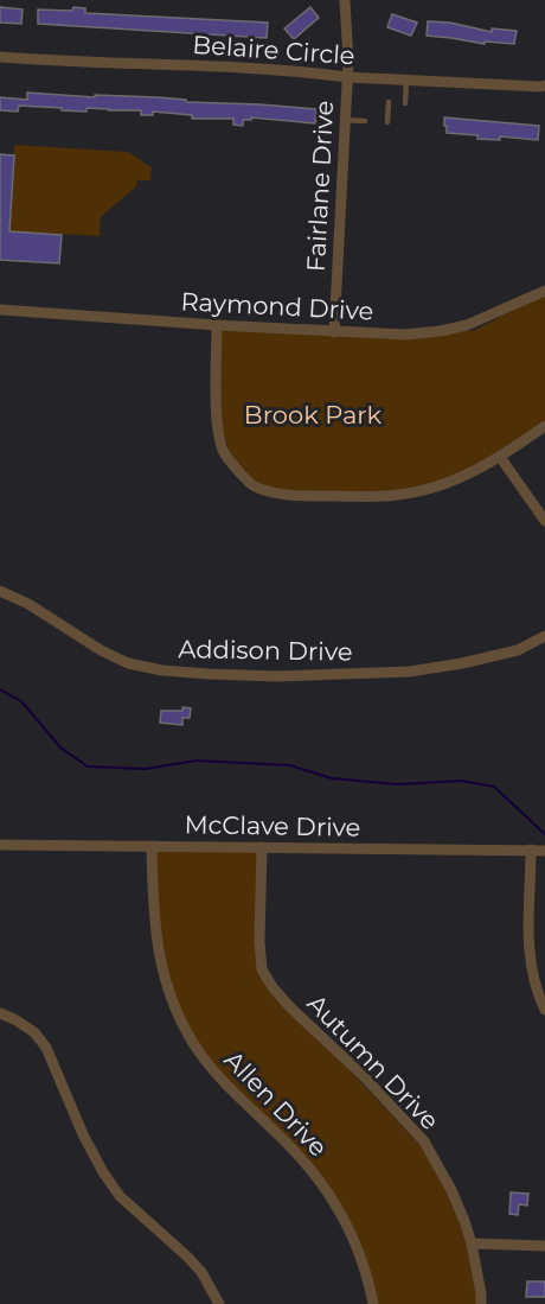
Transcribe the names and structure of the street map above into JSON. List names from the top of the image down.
{
  "streets": {
    "street": [
      "Belaire Circle",
      "Fairlane Drive",
      "Raymond Drive",
      "Addison Drive",
      "McClave Drive",
      "Autumn Drive",
      "Allen Drive"
    ]
  },
  "crossings": [
    ["Belaire Circle", "Fairlane Drive"],
    ["Fairlane Drive", "Raymond Drive"],
    ["McClave Drive", "Autumn Drive"],
    ["McClave Drive", "Allen Drive"]
  ],
  "parks": ["Brook Park"]
}
